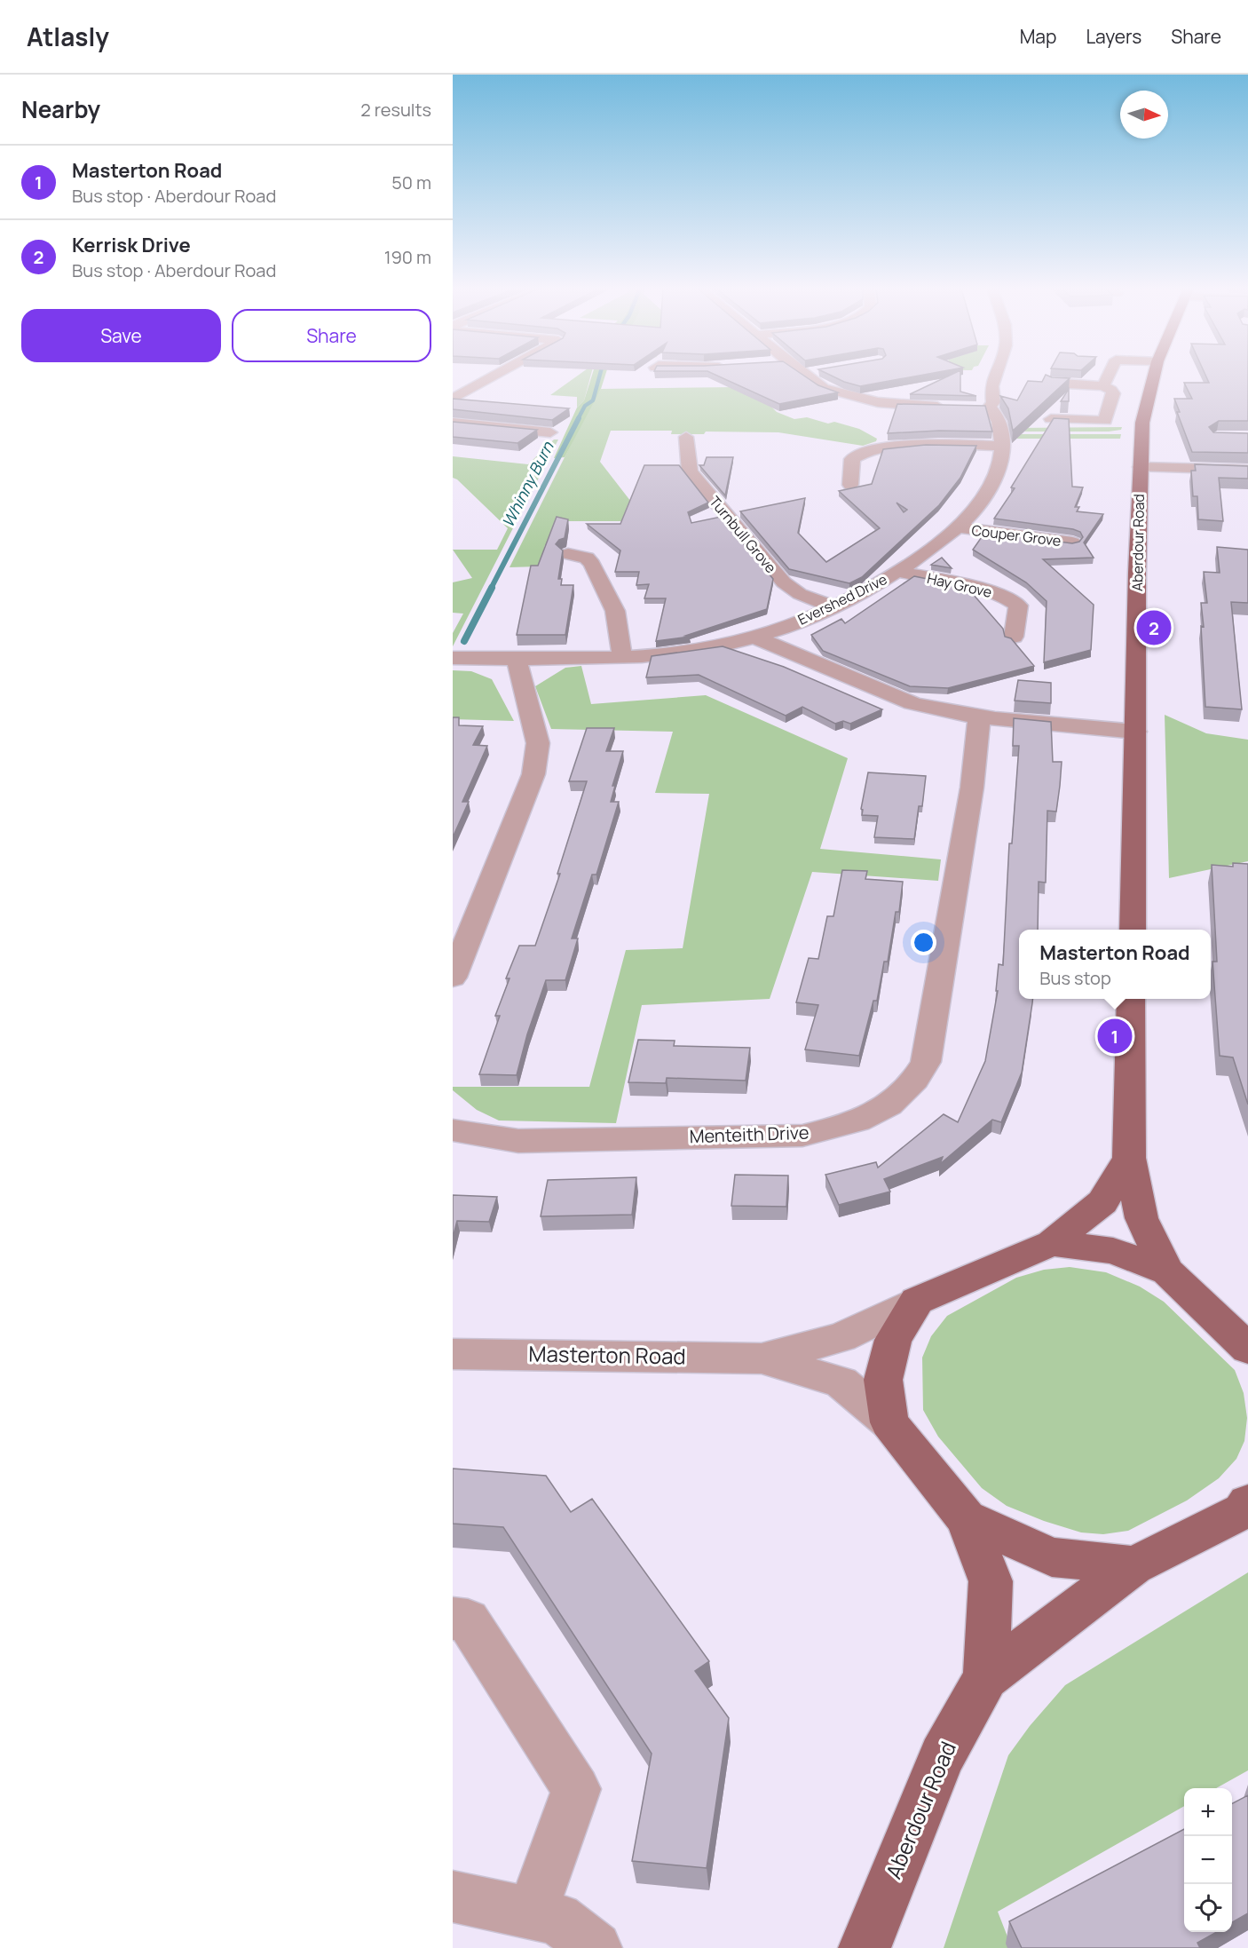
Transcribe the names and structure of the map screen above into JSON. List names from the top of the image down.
{
  "streets": {
    "main road": ["Aberdour Road"],
    "street": [
      "Turnbull Grove",
      "Couper Grove",
      "Hay Grove",
      "Evershed Drive",
      "Menteith Drive",
      "Masterton Road"
    ]
  },
  "crossings": [
    ["Turnbull Grove", "Evershed Drive"],
    ["Couper Grove", "Evershed Drive"],
    ["Hay Grove", "Evershed Drive"]
  ],
  "water": ["Whinny Burn"],
  "north": "right",
  "page": {
    "header": "Atlasly",
    "nav": ["Map", "Layers", "Share"],
    "heading": ["Nearby", "2 results"],
    "list": [
      {
        "mark": "1",
        "name": "Masterton Road",
        "note": "Bus stop · Aberdour Road",
        "value": "50 m"
      },
      {
        "mark": "2",
        "name": "Kerrisk Drive",
        "note": "Bus stop · Aberdour Road",
        "value": "190 m"
      }
    ],
    "buttons": ["Save", "Share"],
    "pins": ["2", "1"],
    "popup": ["Masterton Road", "Bus stop"],
    "map_buttons": ["+", "−"]
  }
}
